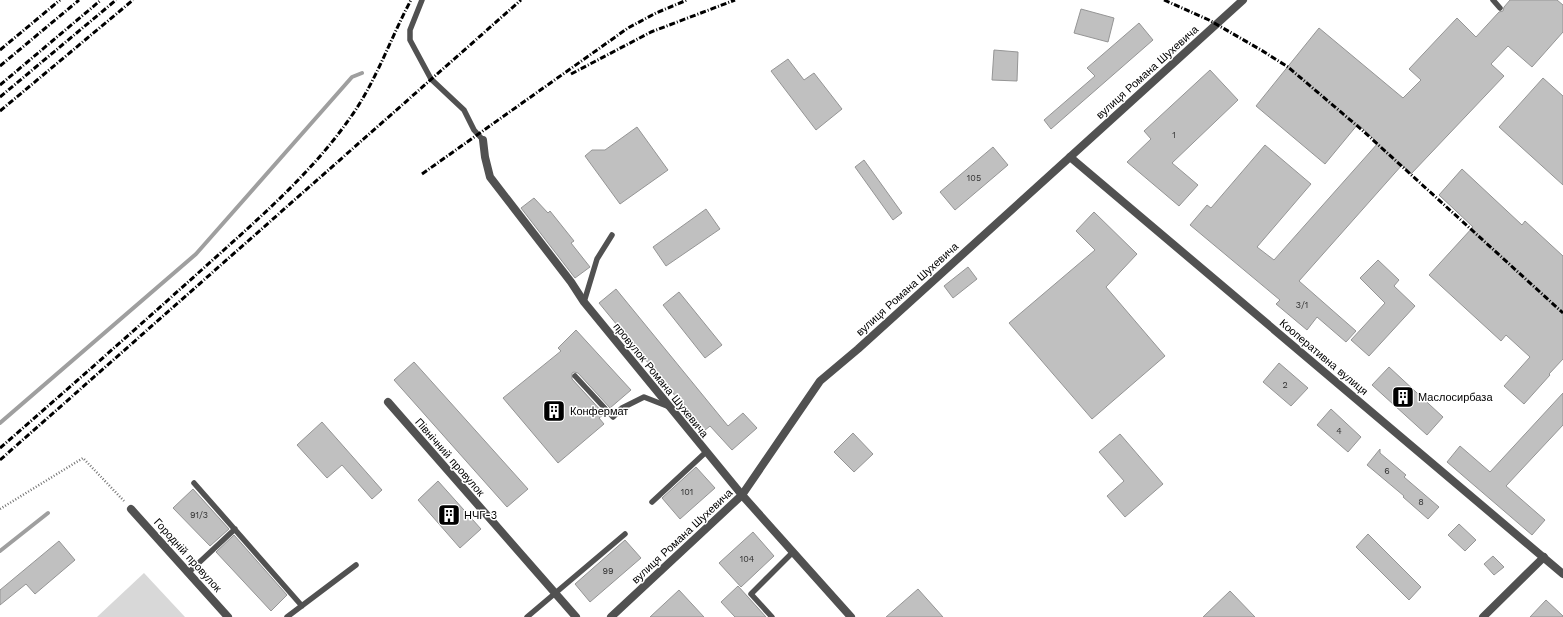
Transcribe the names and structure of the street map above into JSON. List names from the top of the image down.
{
  "streets": {
    "street": [
      "вулиця Романа Шухевича",
      "Кооперативна вулиця",
      "провулок Романа Шухевича",
      "Північний провулок",
      "Городній провулок"
    ]
  },
  "crossings": [
    ["вулиця Романа Шухевича", "Кооперативна вулиця"],
    ["вулиця Романа Шухевича", "провулок Романа Шухевича"]
  ],
  "places": {
    "building": ["Маслосирбаза", "Конфермат", "НЧГ-3"]
  },
  "house_numbers": [
    "1",
    "105",
    "3/1",
    "2",
    "4",
    "6",
    "101",
    "8",
    "91/3",
    "104",
    "99"
  ]
}
